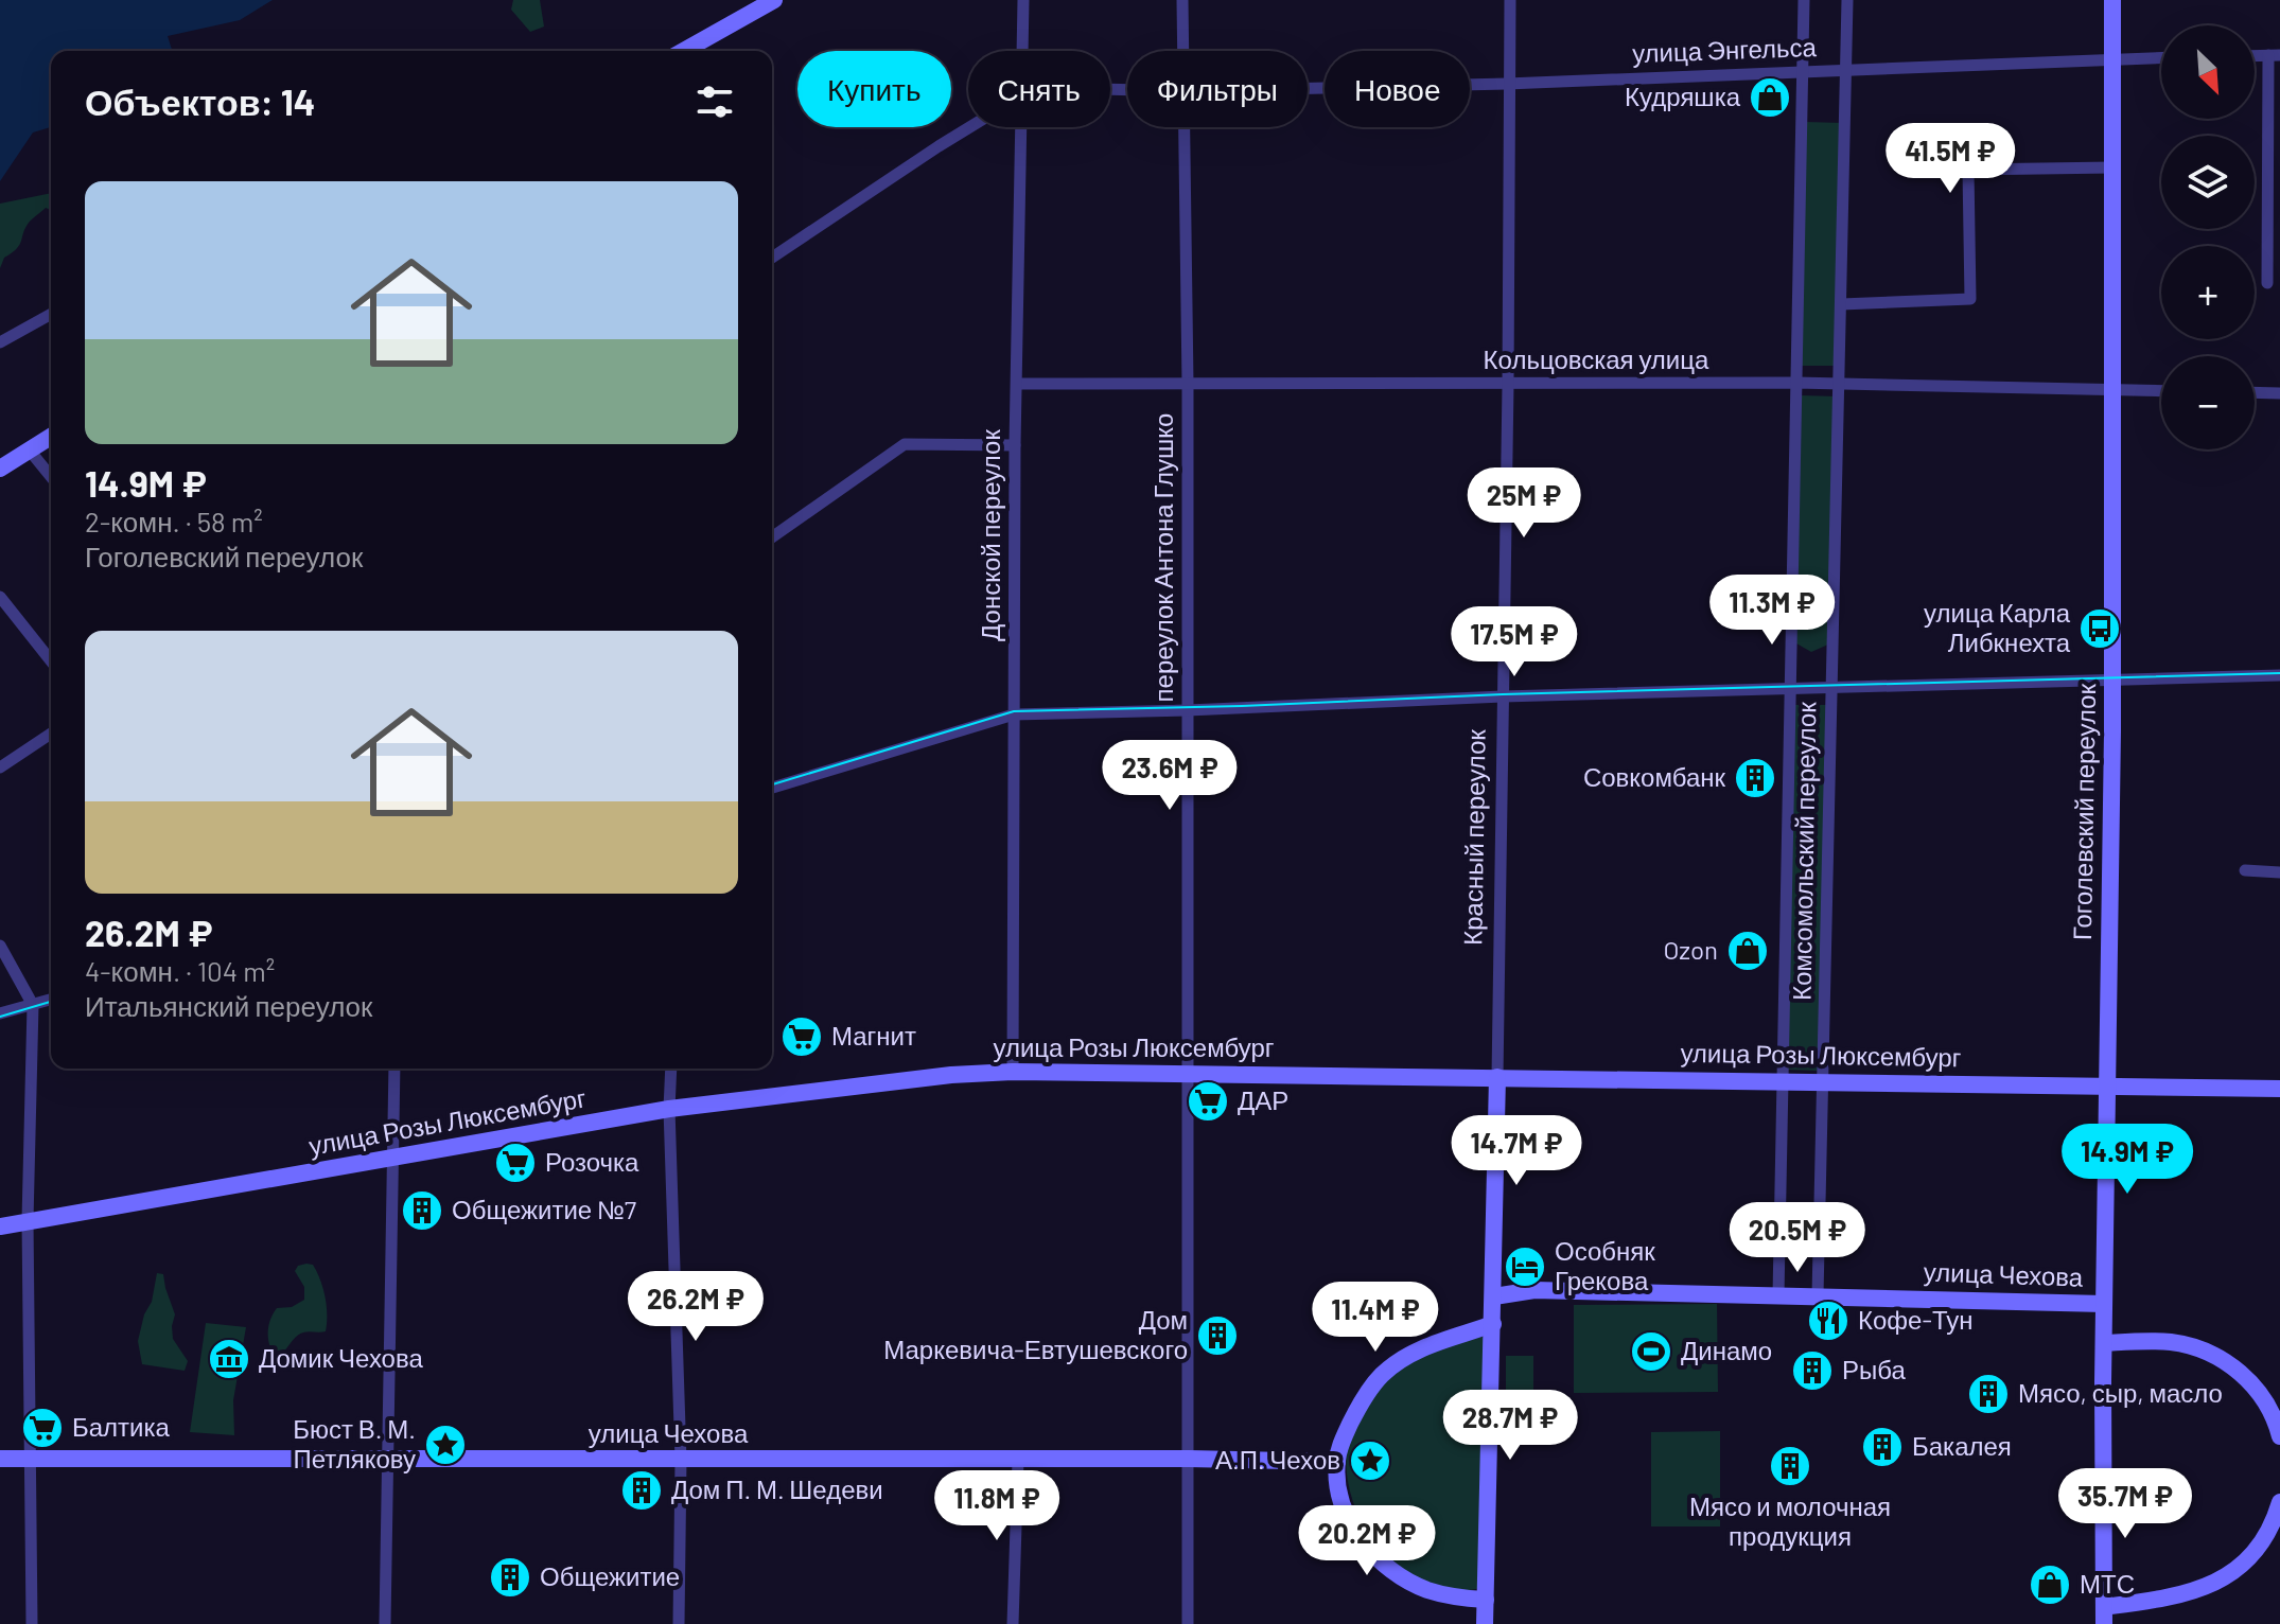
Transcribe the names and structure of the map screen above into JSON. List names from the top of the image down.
{
  "streets": {
    "main road": [
      "Гоголевский переулок",
      "Красный переулок",
      "улица Розы Люксембург",
      "улица Чехова"
    ],
    "street": [
      "улица Энгельса",
      "Кольцовская улица",
      "Донской переулок",
      "переулок Антона Глушко",
      "Комсомольский переулок"
    ]
  },
  "crossings": [
    ["улица Энгельса", "Гоголевский переулок"],
    ["улица Энгельса", "Красный переулок"],
    ["улица Энгельса", "Комсомольский переулок"],
    ["Кольцовская улица", "Донской переулок"],
    ["Кольцовская улица", "переулок Антона Глушко"],
    ["Кольцовская улица", "Гоголевский переулок"],
    ["Кольцовская улица", "Красный переулок"],
    ["Кольцовская улица", "Комсомольский переулок"],
    ["Донской переулок", "улица Розы Люксембург"],
    ["переулок Антона Глушко", "улица Розы Люксембург"],
    ["переулок Антона Глушко", "улица Чехова"],
    ["Гоголевский переулок", "улица Розы Люксембург"],
    ["Гоголевский переулок", "улица Чехова"],
    ["Красный переулок", "улица Розы Люксембург"],
    ["Красный переулок", "улица Чехова"],
    ["Комсомольский переулок", "улица Розы Люксембург"],
    ["Комсомольский переулок", "улица Чехова"]
  ],
  "places": {
    "shop": ["Кудряшка", "Ozon", "МТС"],
    "bus stop": ["улица Карла Либкнехта"],
    "building": [
      "Совкомбанк",
      "Общежитие №7",
      "Дом Маркевича-Евтушевского",
      "Рыба",
      "Мясо, сыр, масло",
      "Бакалея",
      "Мясо и молочная продукция",
      "Дом П. М. Шедеви",
      "Общежитие"
    ],
    "supermarket": [
      "Магнит",
      "ДАР",
      "Розочка",
      "Балтика"
    ],
    "hotel": ["Особняк Грекова"],
    "restaurant": ["Кофе-Тун"],
    "sports": ["Динамо"],
    "museum": ["Домик Чехова"],
    "place": ["Бюст В. М. Петлякову", "А.П. Чехов"]
  },
  "north": "bottom right",
  "page": {
    "map_buttons": ["+", "−"],
    "chip": [
      "Купить",
      "Снять",
      "Фильтры",
      "Новое"
    ],
    "heading": "Объектов: 14",
    "price": [
      "41.5M ₽",
      "25M ₽",
      "11.3M ₽",
      "17.5M ₽",
      "23.6M ₽",
      "14.7M ₽",
      "14.9M ₽",
      "20.5M ₽",
      "26.2M ₽",
      "11.4M ₽",
      "28.7M ₽",
      "35.7M ₽",
      "11.8M ₽",
      "20.2M ₽"
    ],
    "list": [
      {
        "name": "14.9M ₽",
        "note": "2-комн. · 58 m² · Гоголевский переулок"
      },
      {
        "name": "26.2M ₽",
        "note": "4-комн. · 104 m² · Итальянский переулок"
      }
    ]
  }
}
